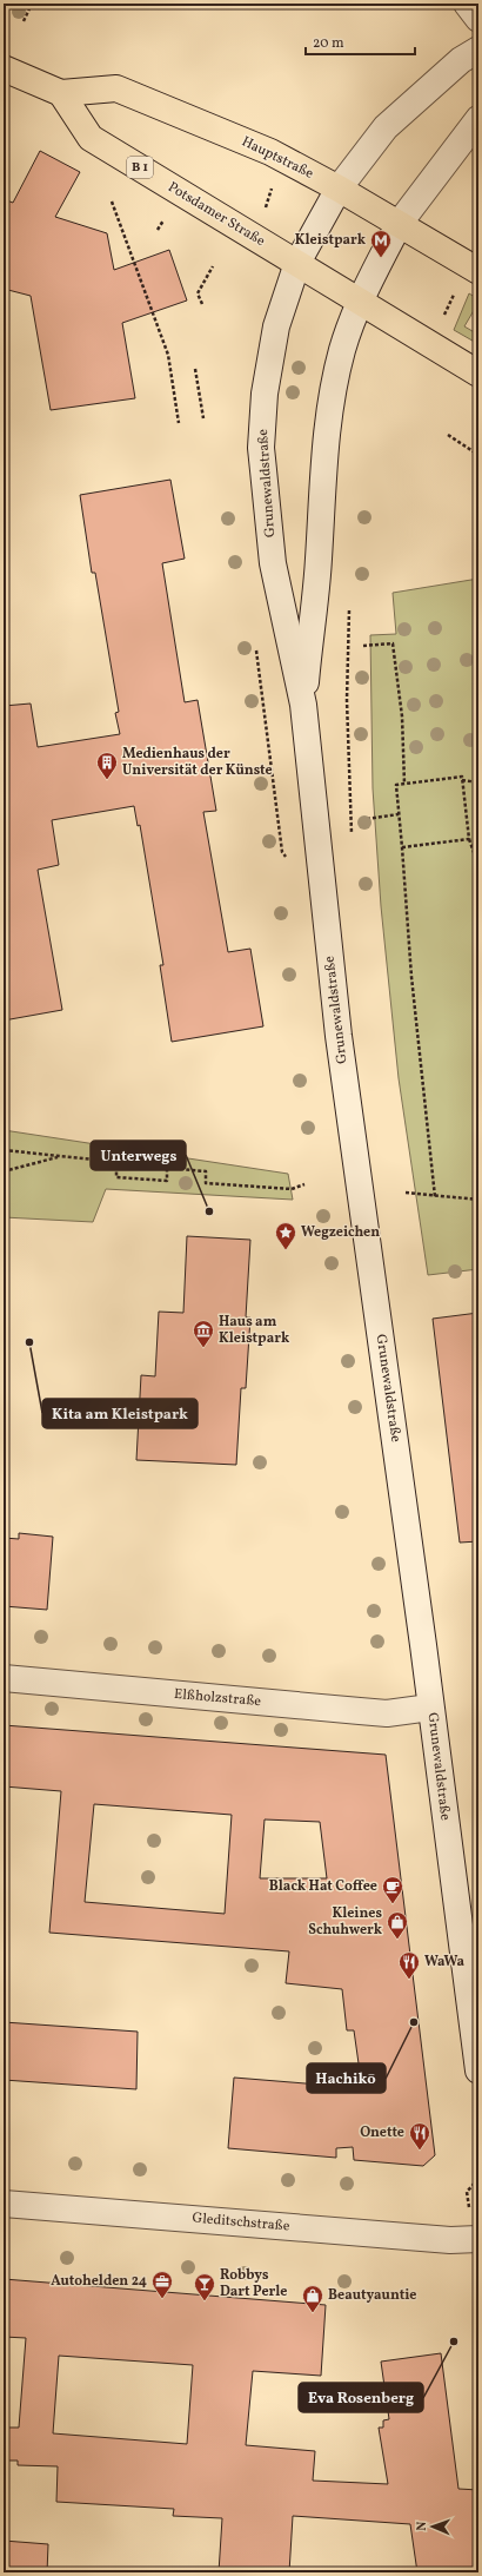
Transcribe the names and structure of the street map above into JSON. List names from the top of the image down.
{
  "streets": {
    "main road": [
      "Hauptstraße",
      "B 1",
      "Potsdamer Straße",
      "Grunewaldstraße",
      "Elßholzstraße",
      "Gleditschstraße"
    ]
  },
  "crossings": [
    ["Hauptstraße", "Potsdamer Straße"],
    ["Hauptstraße", "Grunewaldstraße"],
    ["B 1", "Potsdamer Straße"],
    ["B 1", "Grunewaldstraße"],
    ["Potsdamer Straße", "Grunewaldstraße"],
    ["Grunewaldstraße", "Elßholzstraße"]
  ],
  "places": {
    "metro station": ["Kleistpark"],
    "building": ["Medienhaus der Universität der Künste"],
    "other": [
      "Unterwegs",
      "Kita am Kleistpark",
      "Hachikō",
      "Eva Rosenberg"
    ],
    "place": ["Wegzeichen"],
    "museum": ["Haus am Kleistpark"],
    "cafe": ["Black Hat Coffee"],
    "shop": ["Kleines Schuhwerk", "Beautyauntie"],
    "restaurant": ["WaWa", "Onette"],
    "office": ["Autohelden 24"],
    "bar": ["Robbys Dart Perle"]
  },
  "scale_bar": "20 m",
  "north": "left"
}
